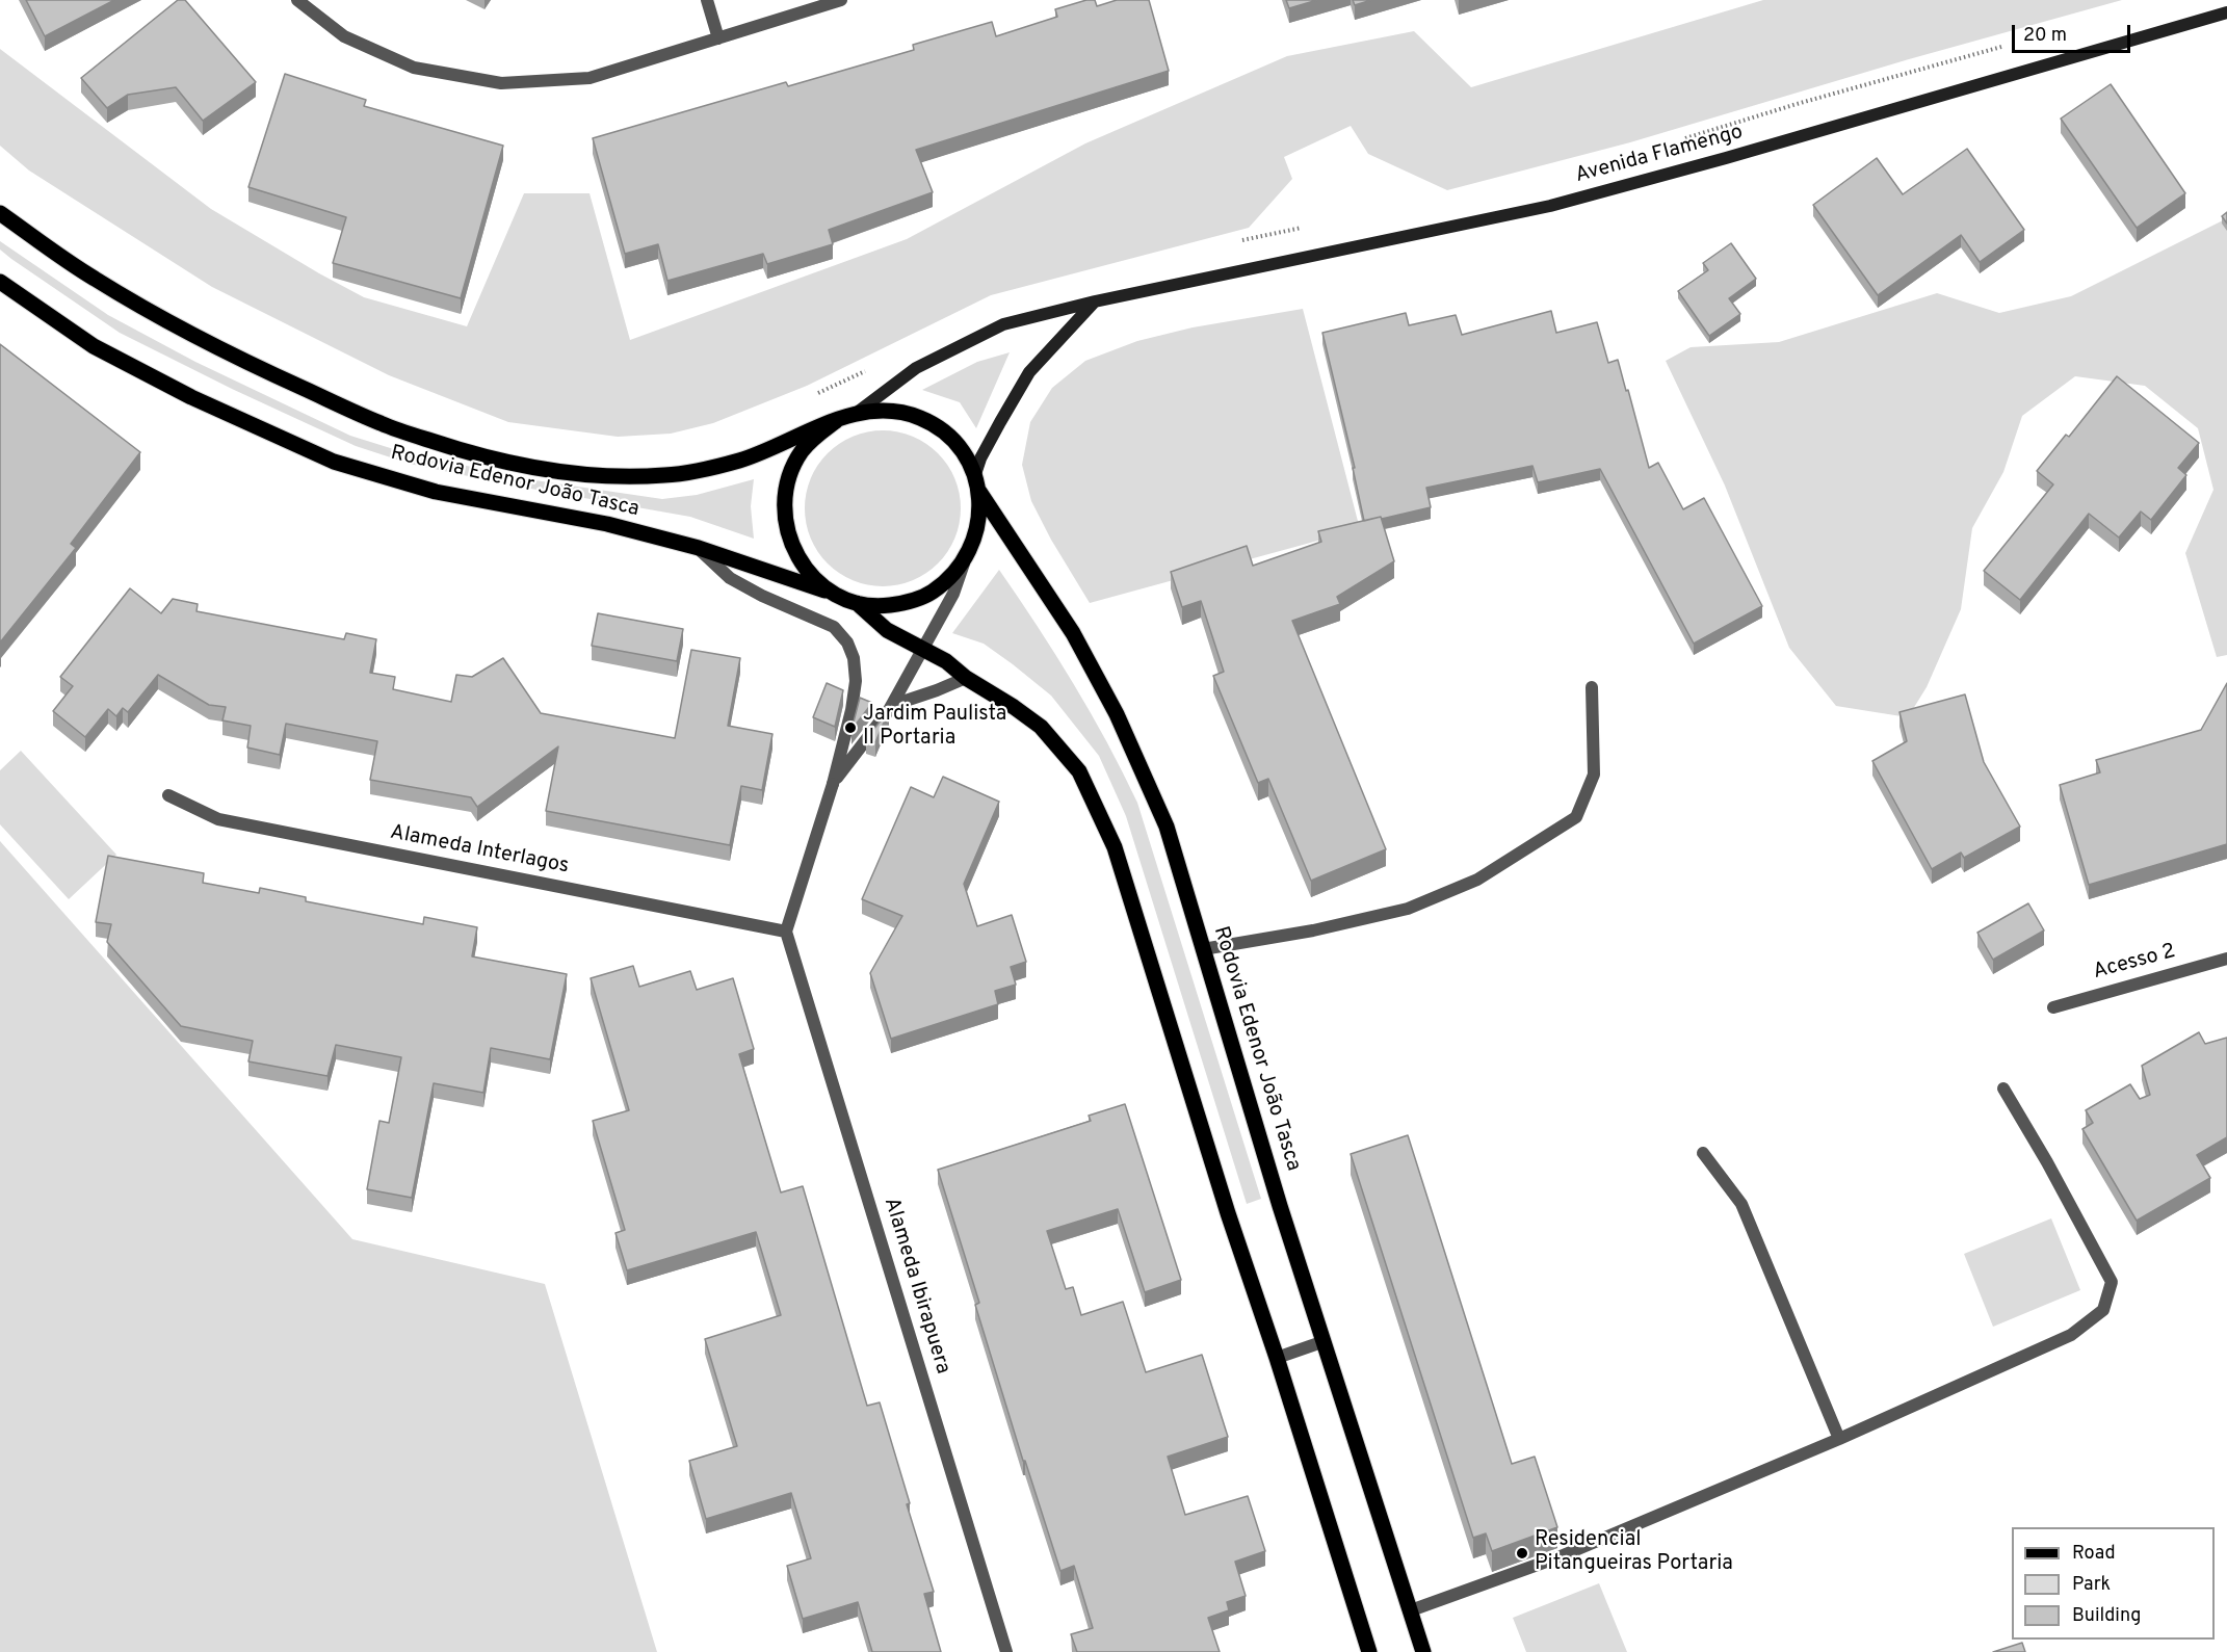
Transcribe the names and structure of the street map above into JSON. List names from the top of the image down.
{
  "streets": {
    "main road": ["Rodovia Edenor João Tasca"],
    "street": [
      "Avenida Flamengo",
      "Alameda Interlagos",
      "Acesso 2",
      "Alameda Ibirapuera"
    ]
  },
  "crossings": [
    ["Avenida Flamengo", "Rodovia Edenor João Tasca"],
    ["Alameda Interlagos", "Alameda Ibirapuera"]
  ],
  "places": ["Jardim Paulista II Portaria", "Residencial Pitangueiras Portaria"],
  "legend": ["Road", "Park", "Building"],
  "scale_bar": "20 m"
}
